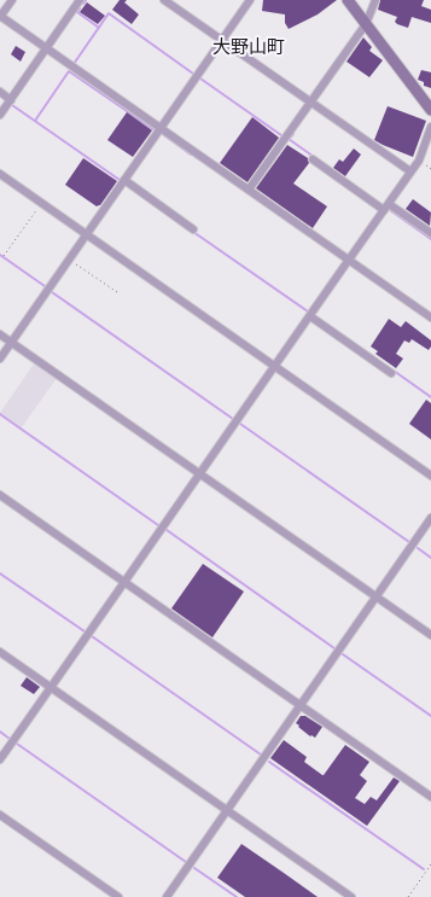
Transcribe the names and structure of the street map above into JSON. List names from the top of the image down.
{
  "districts": ["大野山町"]
}
